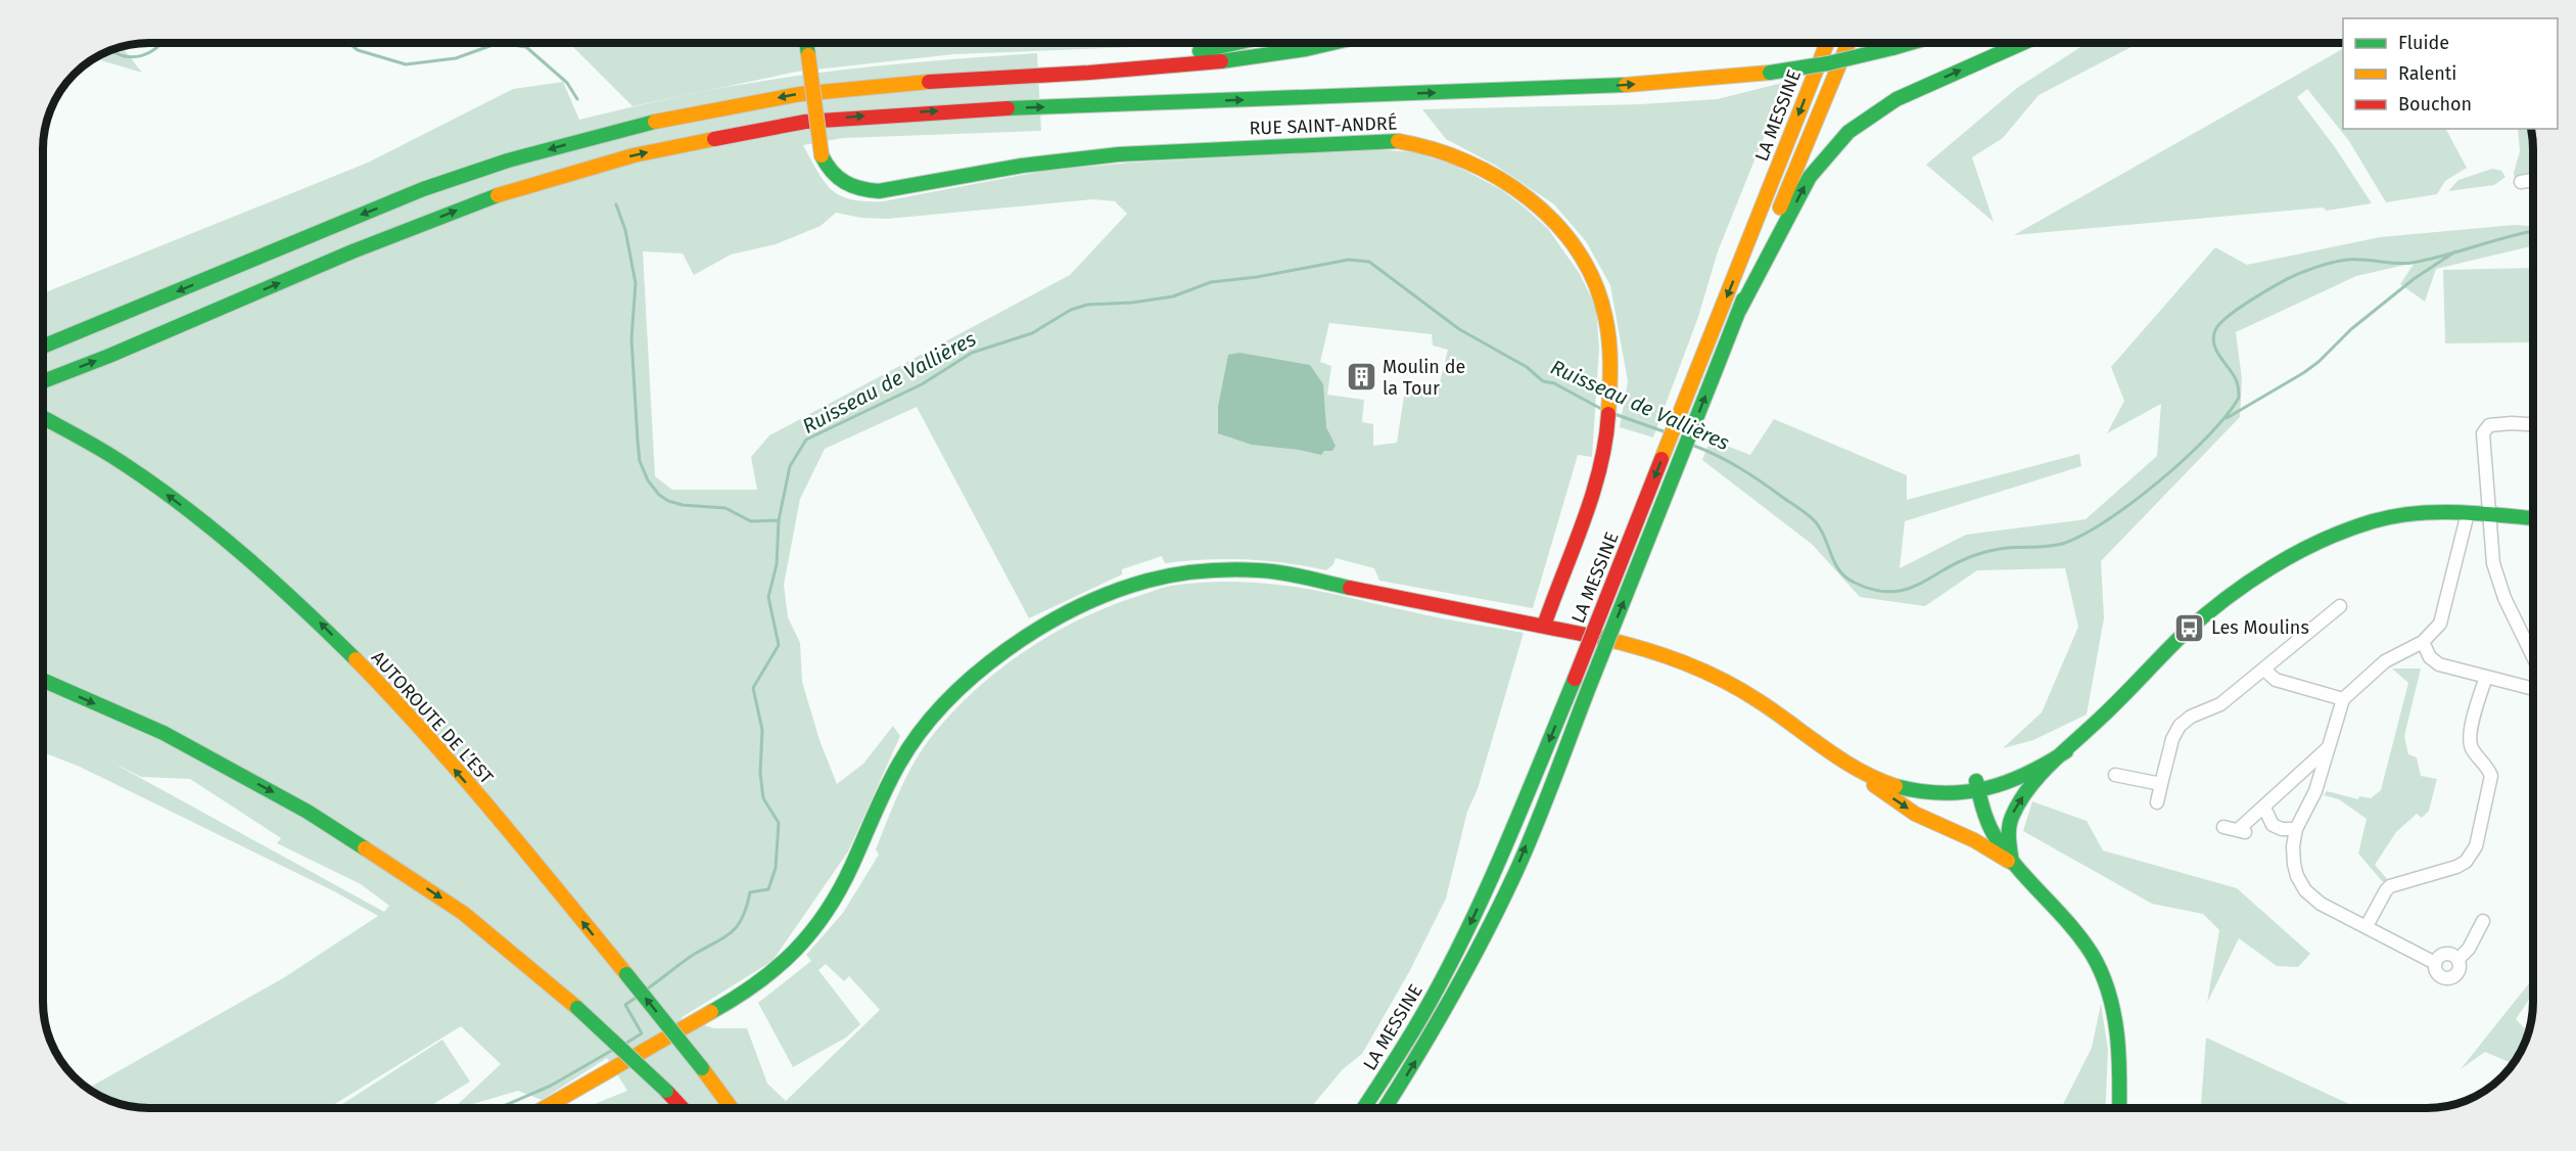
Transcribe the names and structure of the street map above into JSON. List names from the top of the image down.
{
  "streets": {
    "main road": ["LA MESSINE", "RUE SAINT-ANDRÉ", "AUTOROUTE DE L’EST"]
  },
  "water": ["Ruisseau de Vallières"],
  "places": {
    "building": ["Moulin de la Tour"],
    "bus stop": ["Les Moulins"]
  },
  "legend": ["Fluide", "Ralenti", "Bouchon"]
}
